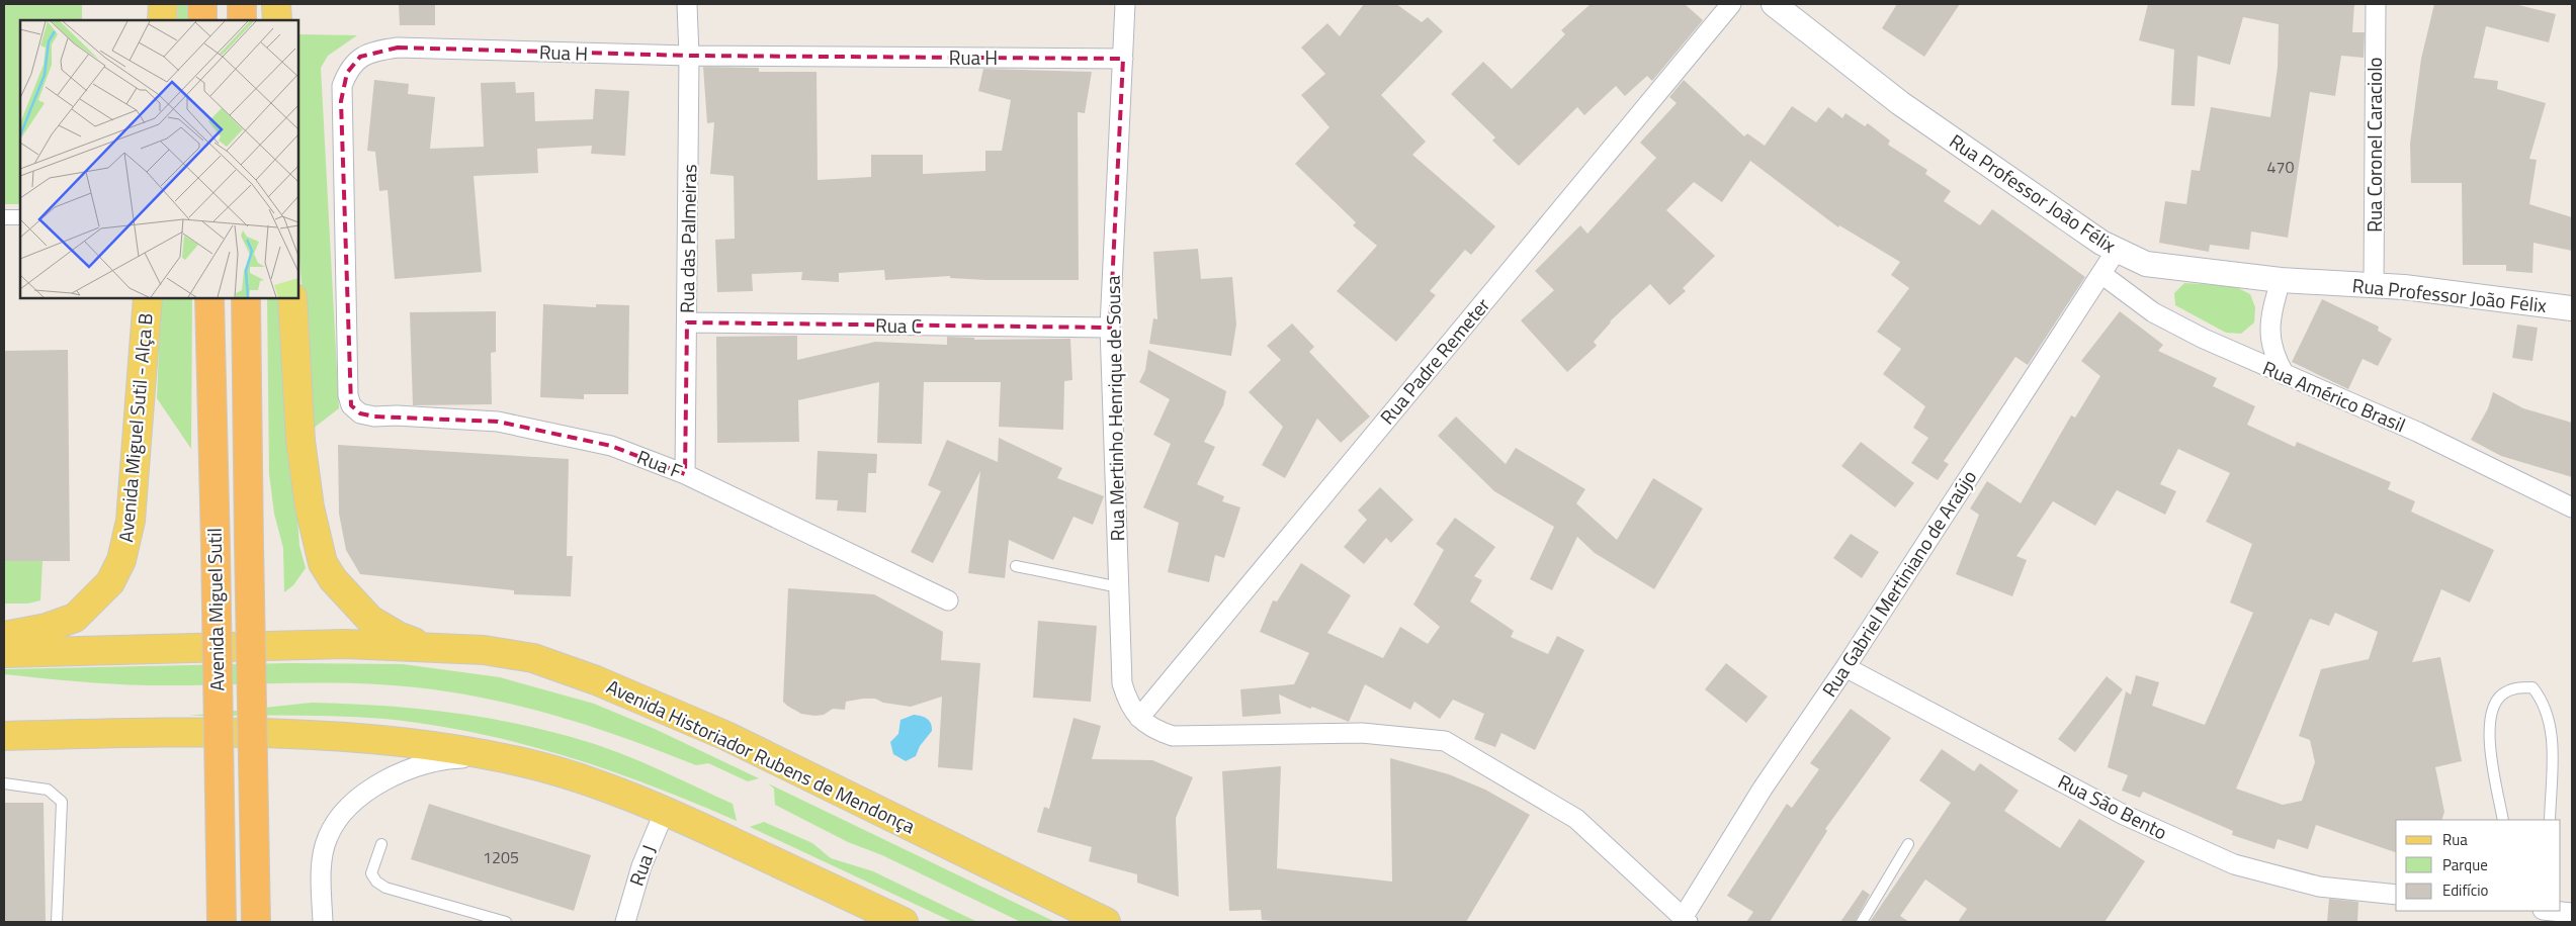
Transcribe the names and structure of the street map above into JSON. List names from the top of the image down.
{
  "streets": {
    "highway": ["Avenida Miguel Sutil"],
    "main road": ["Avenida Miguel Sutil - Alça B", "Avenida Historiador Rubens de Mendonça"],
    "street": [
      "Rua H",
      "Rua Coronel Caraciolo",
      "Rua Professor João Félix",
      "Rua das Palmeiras",
      "Rua C",
      "Rua Padre Remeter",
      "Rua Américo Brasil",
      "Rua Mertinho Henrique de Sousa",
      "Rua F",
      "Rua Gabriel Mertiniano de Araújo",
      "Rua São Bento",
      "Rua J"
    ]
  },
  "crossings": [
    ["Rua H", "Rua das Palmeiras"],
    ["Rua H", "Rua Mertinho Henrique de Sousa"],
    ["Rua H", "Rua F"],
    ["Rua Coronel Caraciolo", "Rua Professor João Félix"],
    ["Rua Professor João Félix", "Rua Gabriel Mertiniano de Araújo"],
    ["Rua das Palmeiras", "Rua C"],
    ["Rua das Palmeiras", "Rua F"],
    ["Rua C", "Rua Mertinho Henrique de Sousa"],
    ["Rua Padre Remeter", "Rua Mertinho Henrique de Sousa"],
    ["Rua Américo Brasil", "Rua Gabriel Mertiniano de Araújo"],
    ["Rua Gabriel Mertiniano de Araújo", "Rua São Bento"]
  ],
  "house_numbers": ["470", "1205"],
  "legend": ["Rua", "Parque", "Edifício"]
}
